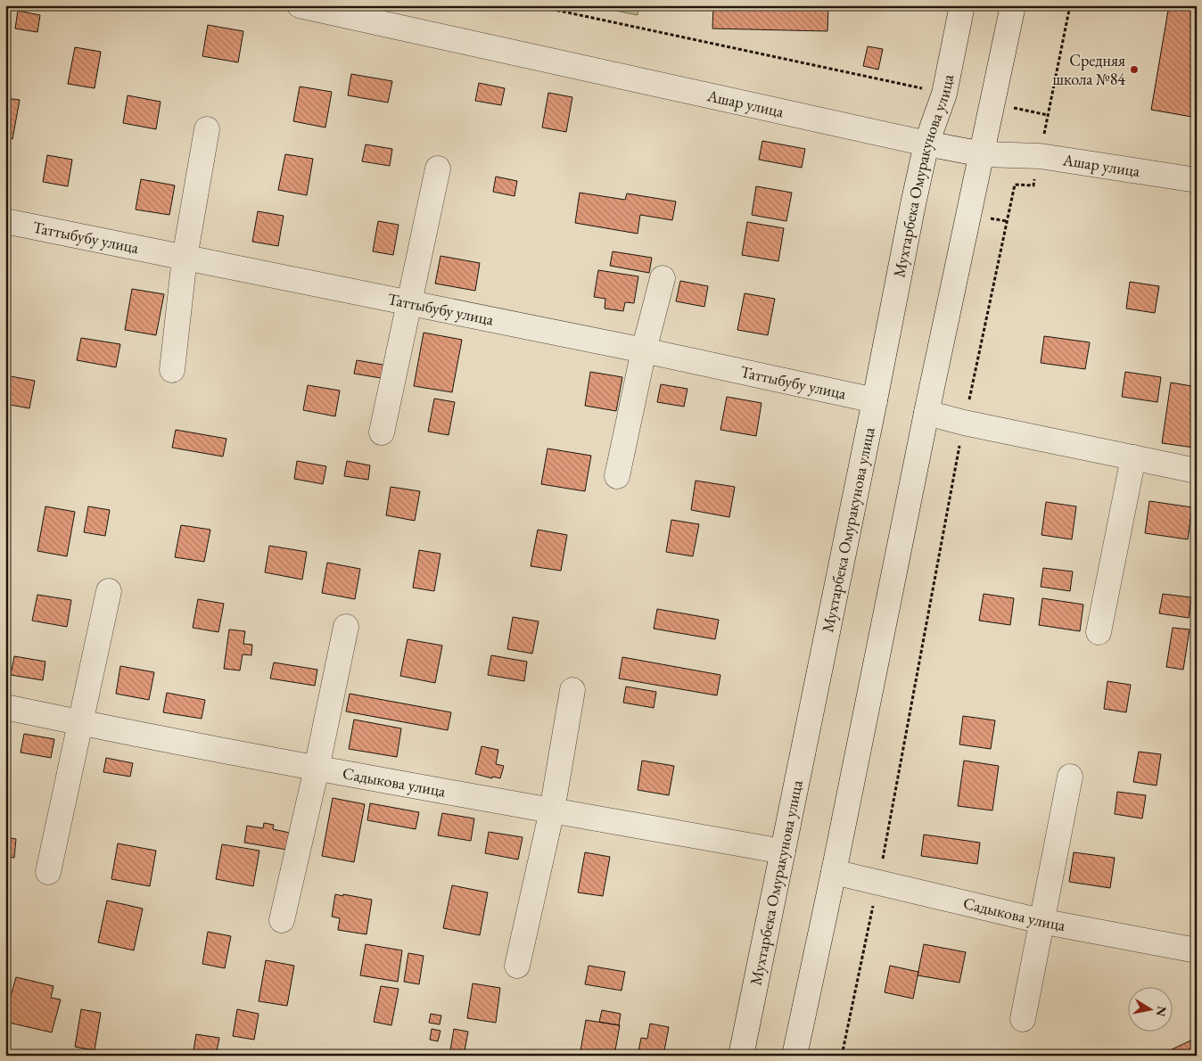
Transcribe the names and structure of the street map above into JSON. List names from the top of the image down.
{
  "streets": {
    "street": [
      "Ашар улица",
      "Мухтарбека Омуракунова улица",
      "Таттыбубу улица",
      "Садыкова улица"
    ]
  },
  "crossings": [
    ["Ашар улица", "Мухтарбека Омуракунова улица"],
    ["Мухтарбека Омуракунова улица", "Таттыбубу улица"],
    ["Мухтарбека Омуракунова улица", "Садыкова улица"]
  ],
  "places": ["Средняя школа №84"],
  "north": "right"
}
